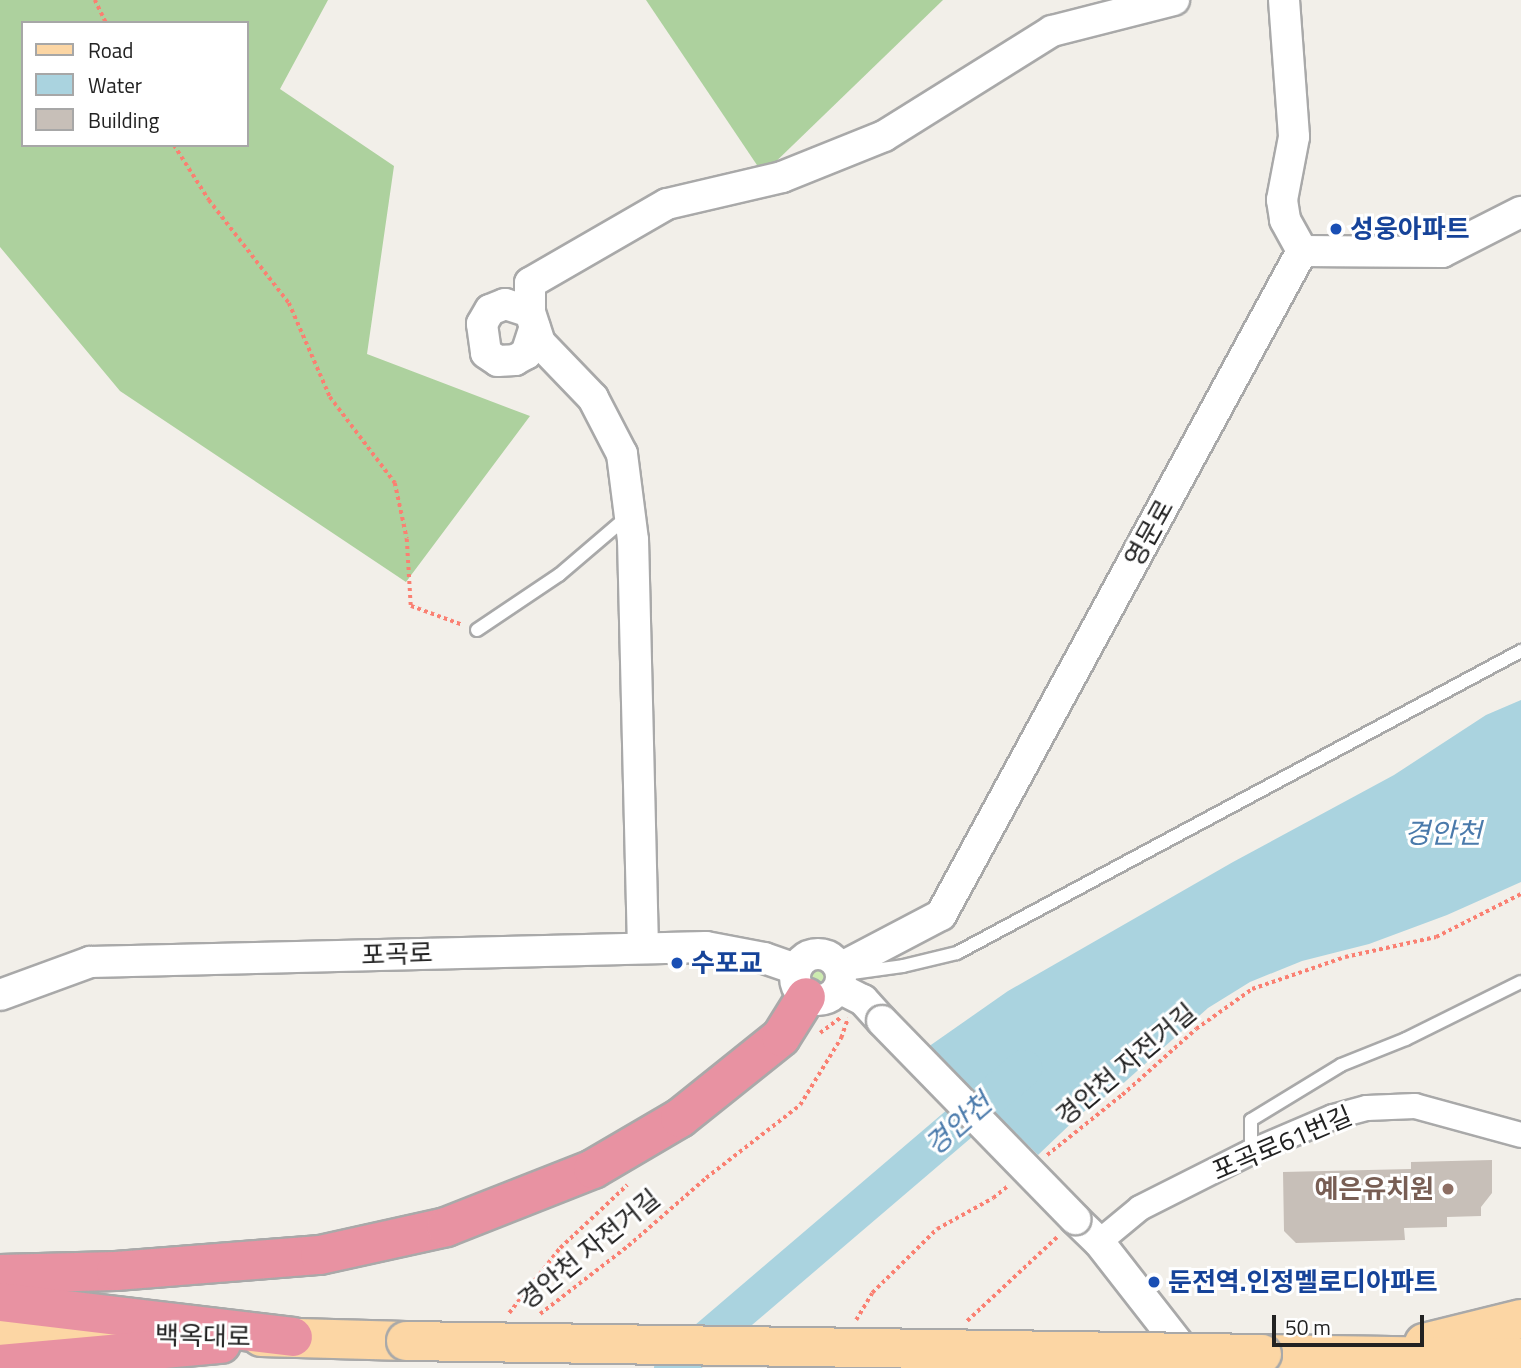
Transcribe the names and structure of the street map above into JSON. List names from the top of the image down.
{
  "streets": {
    "main road": ["백옥대로"],
    "street": ["영문로", "포곡로", "포곡로61번길"],
    "path": ["경안천 자전거길"]
  },
  "crossings": [
    ["영문로", "포곡로"],
    ["영문로", "경안천 자전거길"],
    ["포곡로", "경안천 자전거길"]
  ],
  "water": ["경안천"],
  "places": [
    "성웅아파트",
    "수포교",
    "예은유치원",
    "둔전역.인정멜로디아파트"
  ],
  "legend": ["Road", "Water", "Building"],
  "scale_bar": "50 m"
}
